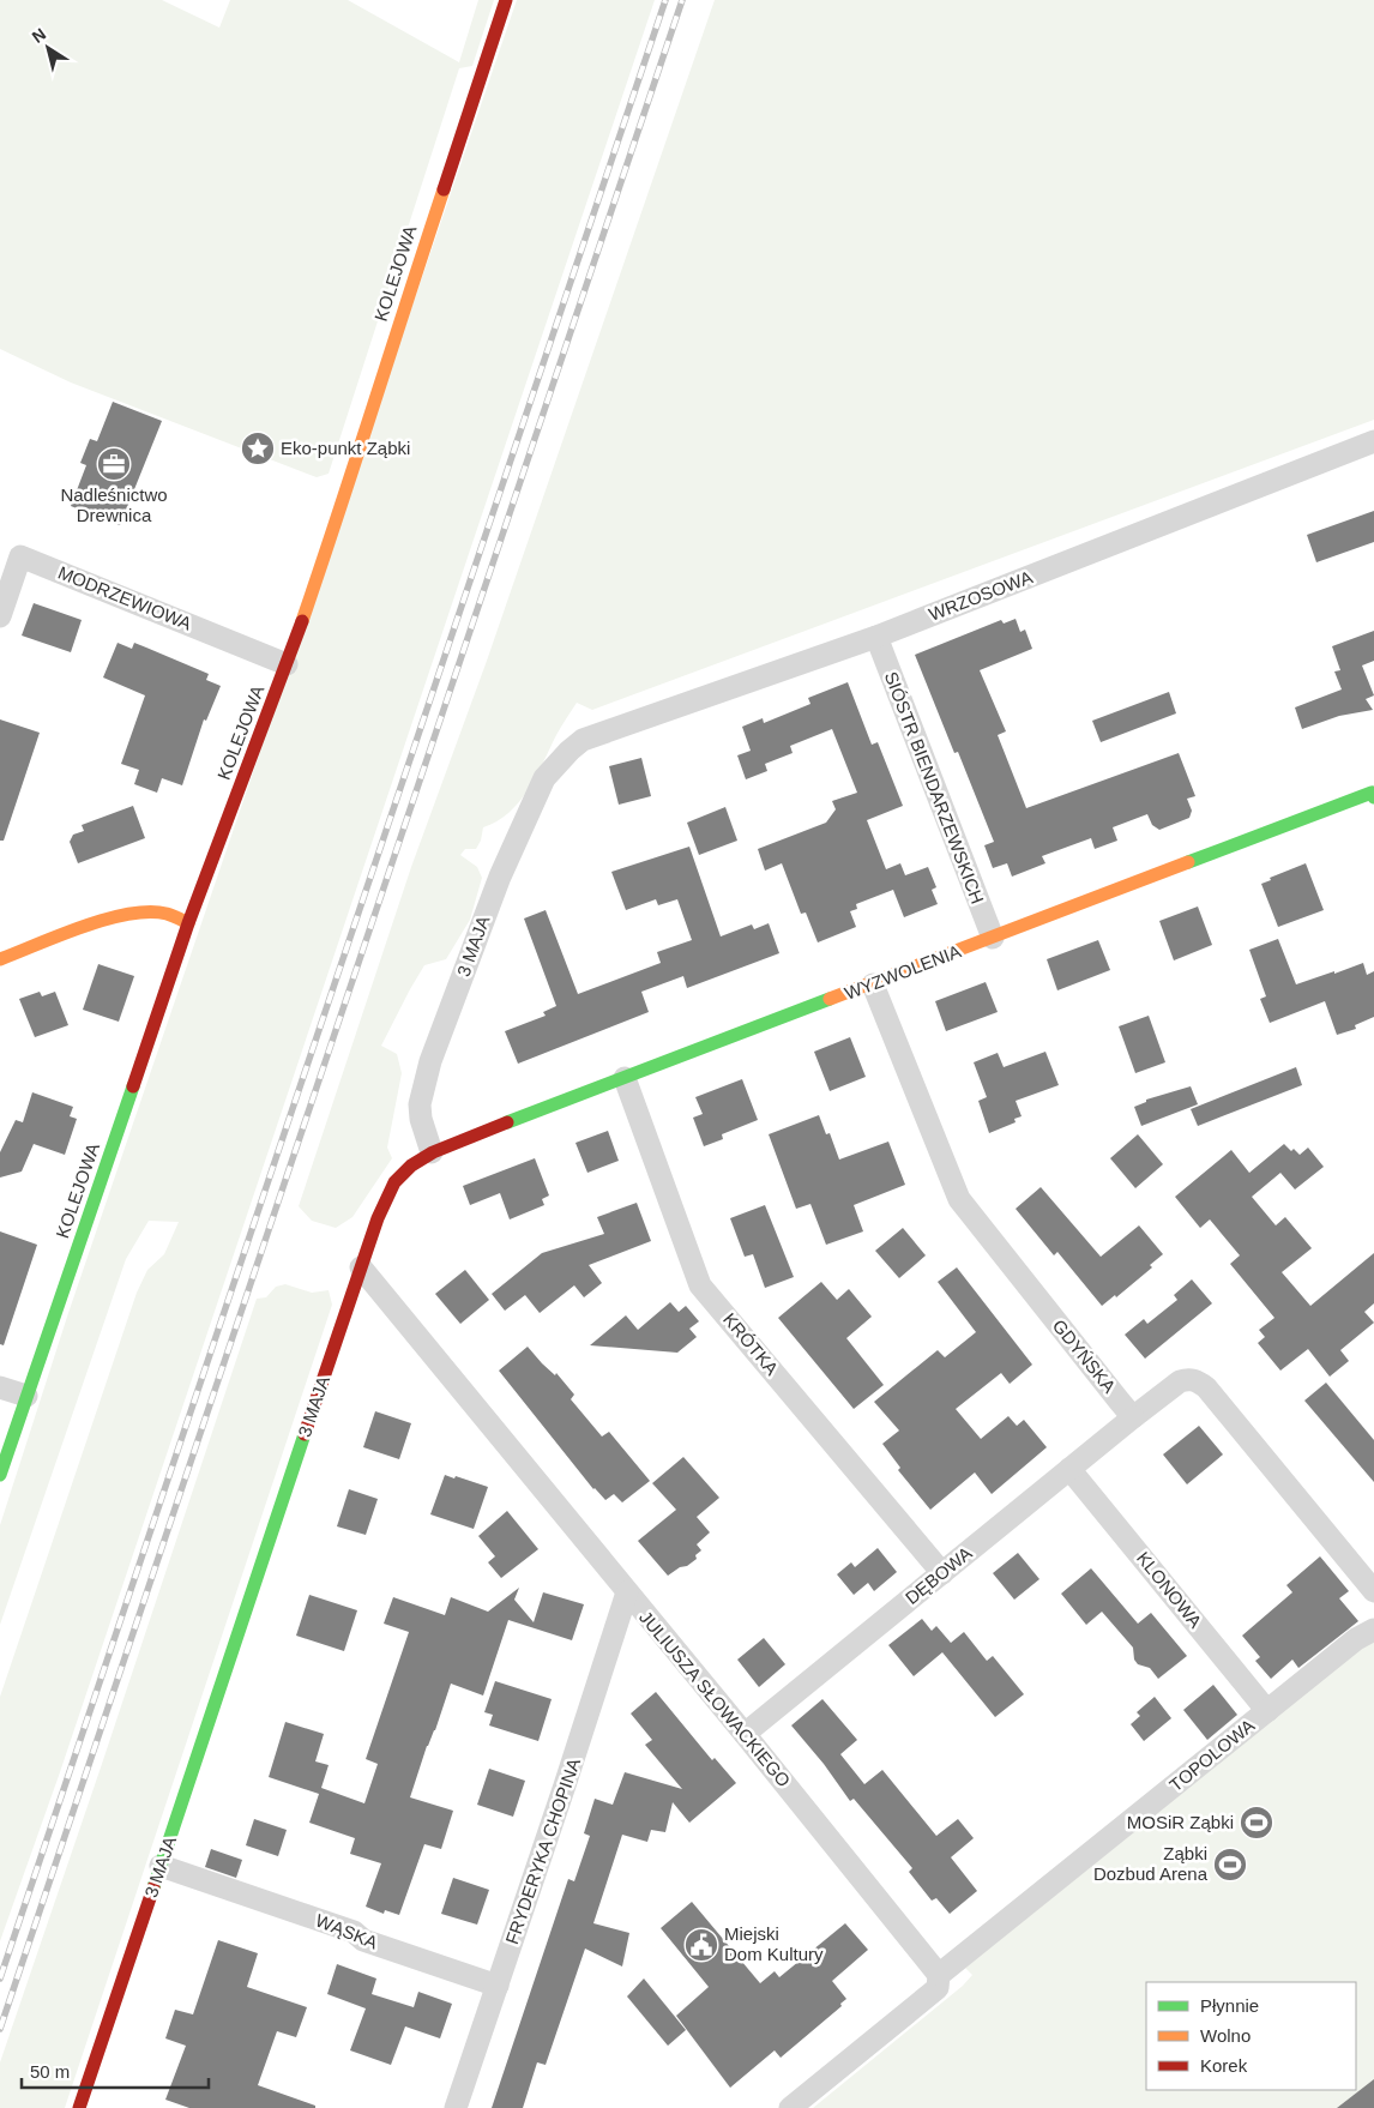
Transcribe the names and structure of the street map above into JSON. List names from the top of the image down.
{
  "streets": {
    "street": [
      "KOLEJOWA",
      "WRZOSOWA",
      "MODRZEWIOWA",
      "SIÓSTR BIENDARZEWSKICH",
      "3 MAJA",
      "WYZWOLENIA",
      "KRÓTKA",
      "GDYŃSKA",
      "DĘBOWA",
      "KLONOWA",
      "JULIUSZA SŁOWACKIEGO",
      "TOPOLOWA",
      "FRYDERYKA CHOPINA",
      "WĄSKA"
    ]
  },
  "crossings": [
    ["KOLEJOWA", "MODRZEWIOWA"],
    ["WRZOSOWA", "SIÓSTR BIENDARZEWSKICH"],
    ["WRZOSOWA", "3 MAJA"],
    ["SIÓSTR BIENDARZEWSKICH", "WYZWOLENIA"],
    ["3 MAJA", "WYZWOLENIA"],
    ["3 MAJA", "JULIUSZA SŁOWACKIEGO"],
    ["3 MAJA", "WĄSKA"],
    ["WYZWOLENIA", "KRÓTKA"],
    ["WYZWOLENIA", "GDYŃSKA"],
    ["KRÓTKA", "DĘBOWA"],
    ["GDYŃSKA", "DĘBOWA"],
    ["DĘBOWA", "KLONOWA"],
    ["DĘBOWA", "JULIUSZA SŁOWACKIEGO"],
    ["KLONOWA", "TOPOLOWA"],
    ["JULIUSZA SŁOWACKIEGO", "TOPOLOWA"],
    ["JULIUSZA SŁOWACKIEGO", "FRYDERYKA CHOPINA"],
    ["FRYDERYKA CHOPINA", "WĄSKA"]
  ],
  "places": {
    "place": ["Eko-punkt Ząbki"],
    "office": ["Nadleśnictwo Drewnica"],
    "sports": ["MOSiR Ząbki", "Ząbki Dozbud Arena"],
    "public building": ["Miejski Dom Kultury"]
  },
  "legend": ["Płynnie", "Wolno", "Korek"],
  "scale_bar": "50 m",
  "north": "top left"
}
